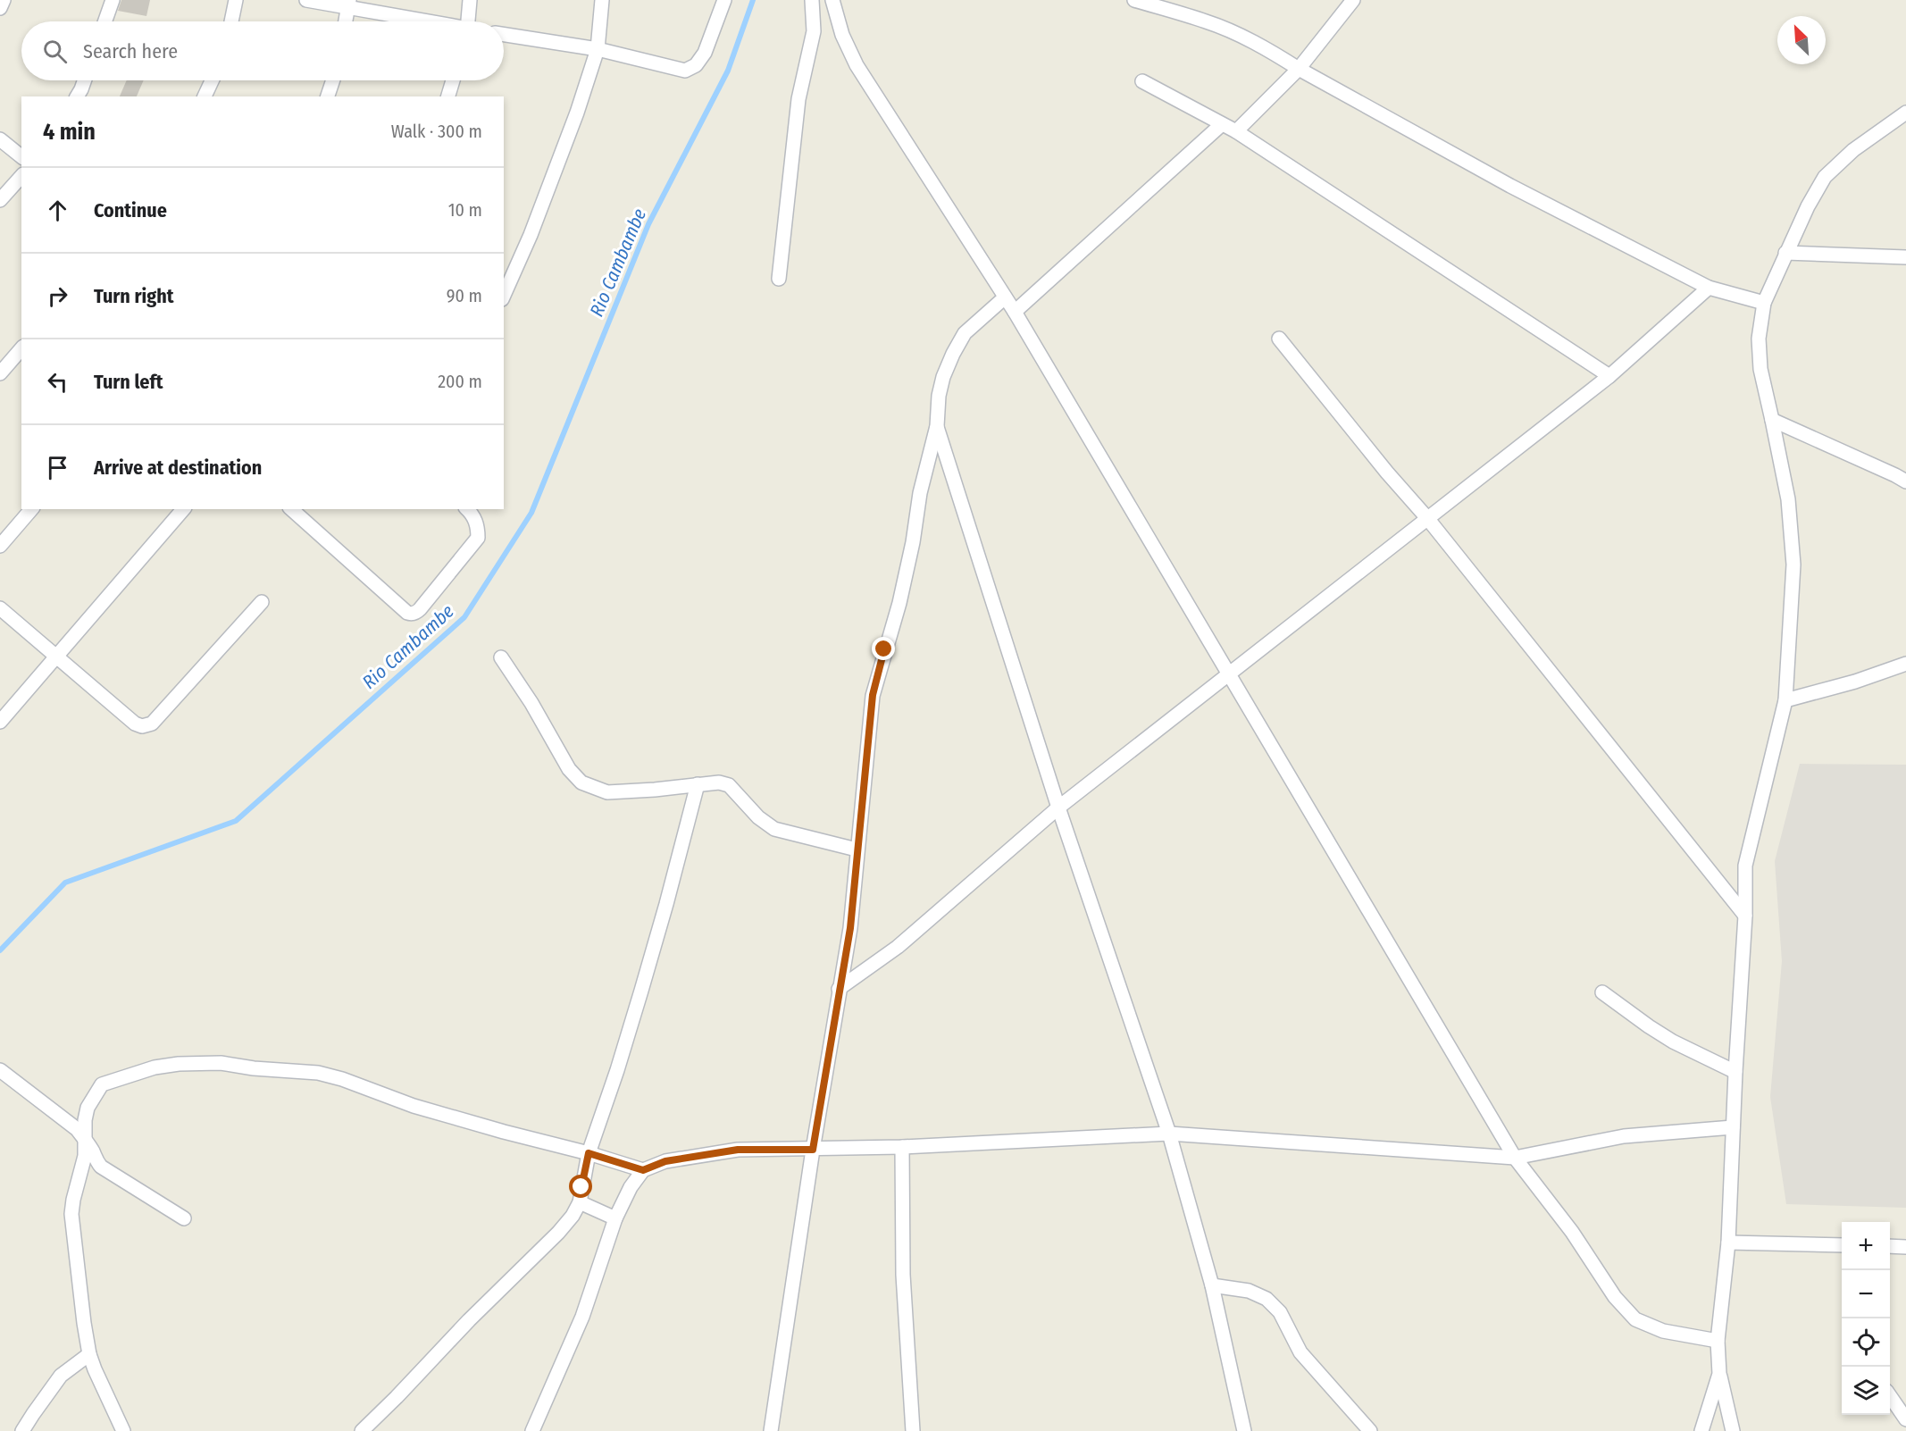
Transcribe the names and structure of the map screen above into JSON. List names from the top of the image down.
{
  "water": ["Rio Cambambe"],
  "north": "top left",
  "page": {
    "search": "Search here",
    "heading": ["4 min", "Walk · 300 m"],
    "list": [
      ["Continue", "10 m"],
      ["Turn right", "90 m"],
      ["Turn left", "200 m"],
      "Arrive at destination"
    ],
    "map_buttons": ["+", "−"]
  }
}
